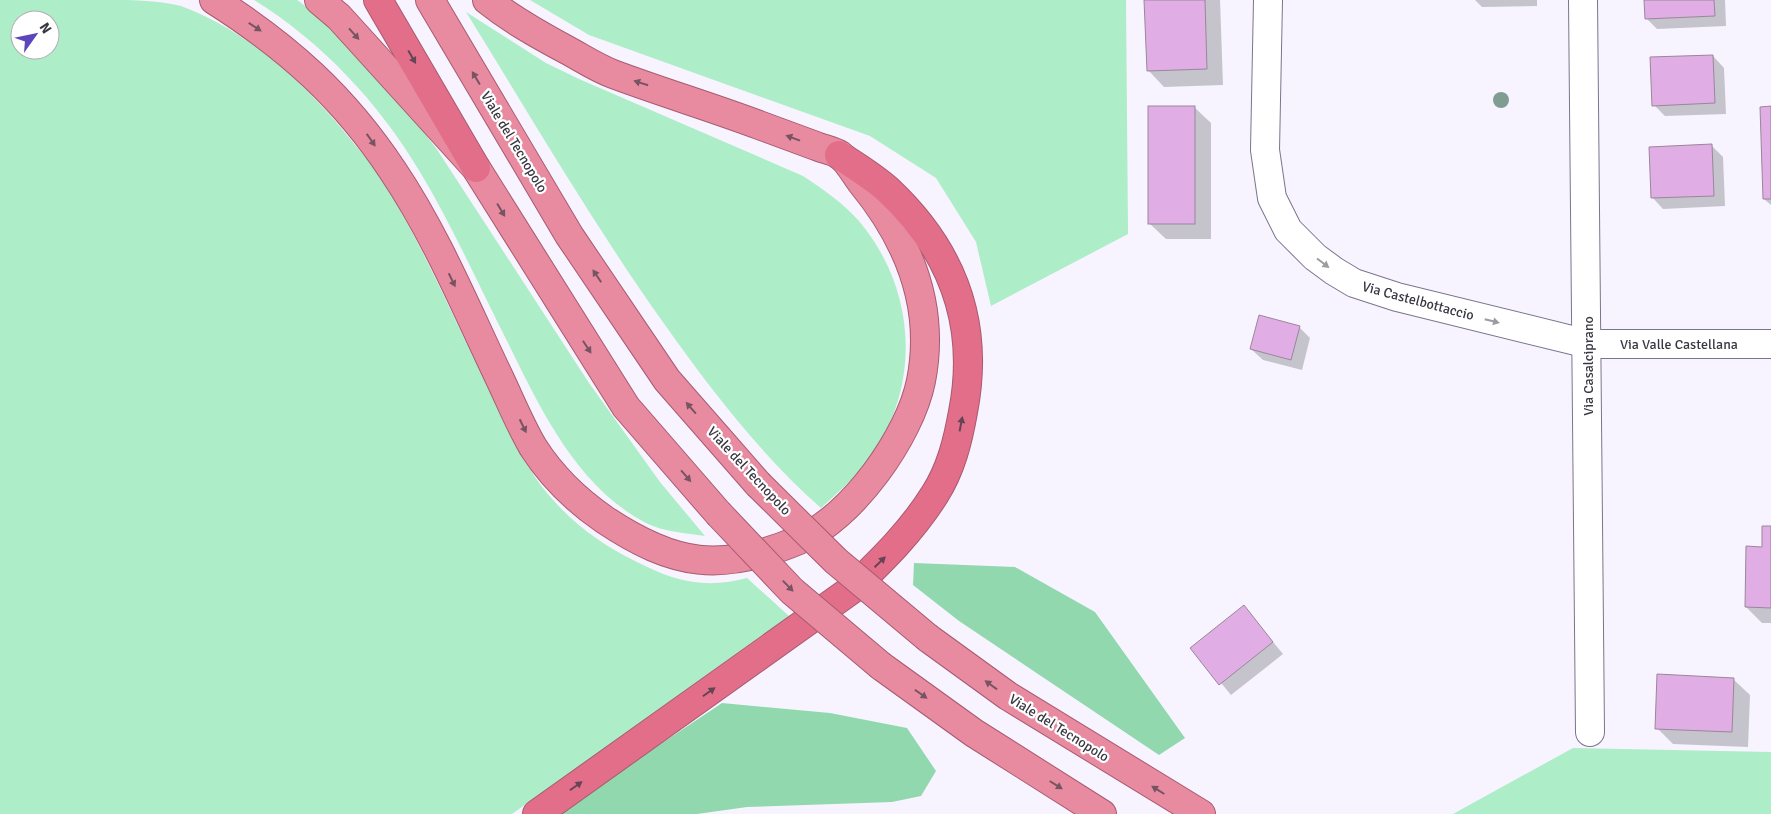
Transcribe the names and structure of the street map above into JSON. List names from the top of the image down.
{
  "streets": {
    "highway": ["Viale del Tecnopolo"],
    "street": ["Via Castelbottaccio", "Via Valle Castellana", "Via Casalciprano"]
  },
  "crossings": [
    ["Via Castelbottaccio", "Via Valle Castellana"],
    ["Via Castelbottaccio", "Via Casalciprano"],
    ["Via Valle Castellana", "Via Casalciprano"]
  ],
  "one_way": ["Via Castelbottaccio"],
  "north": "top right"
}
